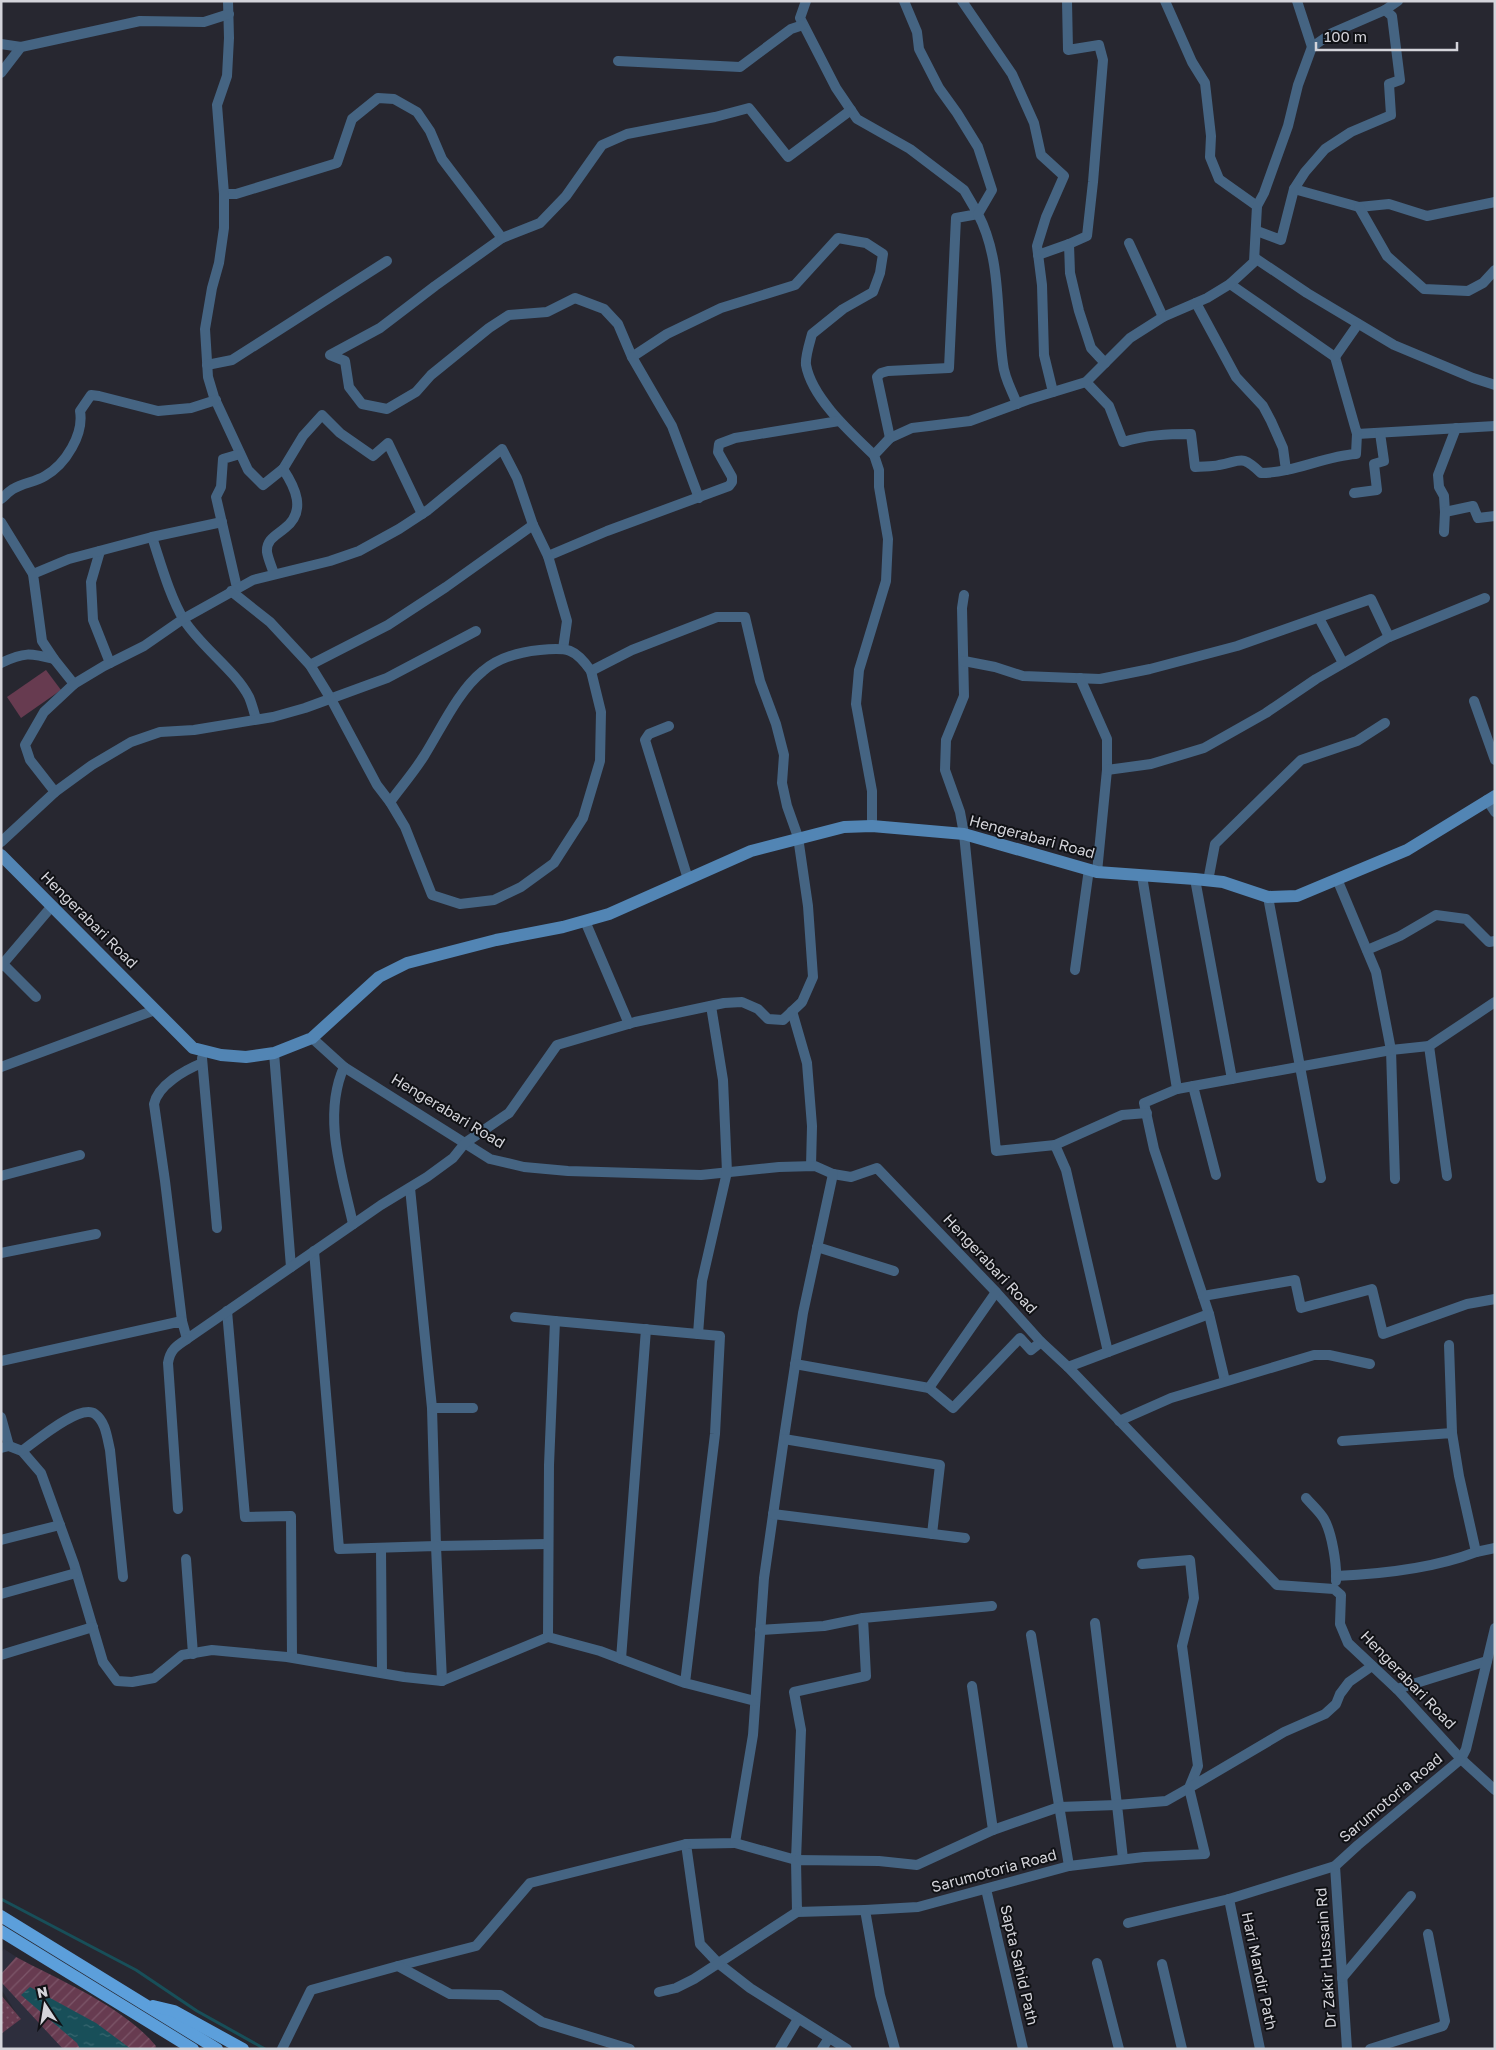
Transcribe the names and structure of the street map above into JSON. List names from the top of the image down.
{
  "streets": {
    "main road": ["Hengerabari Road"],
    "street": [
      "Sarumotoria Road",
      "Dr Zakir Hussain Rd",
      "Sapta Sahid Path",
      "Hari Mandir Path"
    ]
  },
  "crossings": [
    ["Hengerabari Road", "Sarumotoria Road"],
    ["Sarumotoria Road", "Dr Zakir Hussain Rd"],
    ["Sarumotoria Road", "Sapta Sahid Path"],
    ["Sarumotoria Road", "Hari Mandir Path"]
  ],
  "scale_bar": "100 m",
  "north": "top"
}
